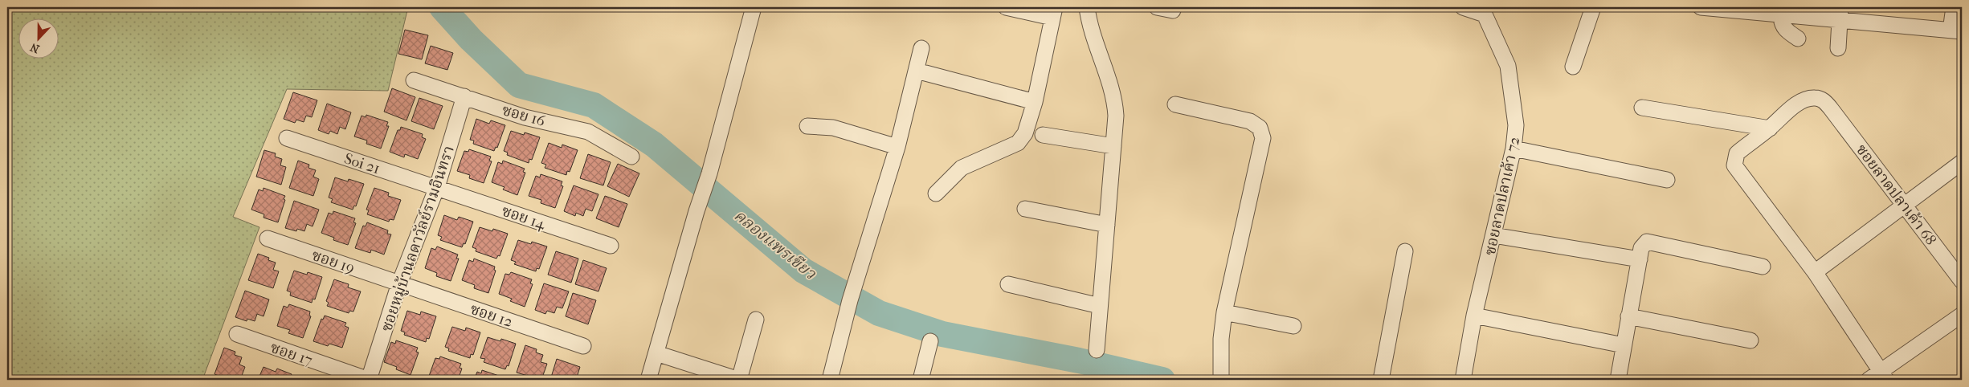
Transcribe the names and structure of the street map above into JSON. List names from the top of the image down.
{
  "streets": {
    "street": [
      "ซอย 16",
      "Soi 21",
      "ซอยลาดปลาเค้า 68",
      "ซอยลาดปลาเค้า 72",
      "ซอย 14",
      "ซอยหมู่บ้านลดาวัลย์รามอินทรา",
      "ซอย 19",
      "ซอย 12",
      "ซอย 17"
    ]
  },
  "crossings": [
    ["ซอย 16", "ซอยหมู่บ้านลดาวัลย์รามอินทรา"],
    ["Soi 21", "ซอย 14"],
    ["Soi 21", "ซอยหมู่บ้านลดาวัลย์รามอินทรา"],
    ["ซอย 14", "ซอยหมู่บ้านลดาวัลย์รามอินทรา"],
    ["ซอยหมู่บ้านลดาวัลย์รามอินทรา", "ซอย 19"],
    ["ซอยหมู่บ้านลดาวัลย์รามอินทรา", "ซอย 12"],
    ["ซอยหมู่บ้านลดาวัลย์รามอินทรา", "ซอย 17"],
    ["ซอย 19", "ซอย 12"]
  ],
  "water": ["คลองแพรเขียว"],
  "north": "bottom"
}
